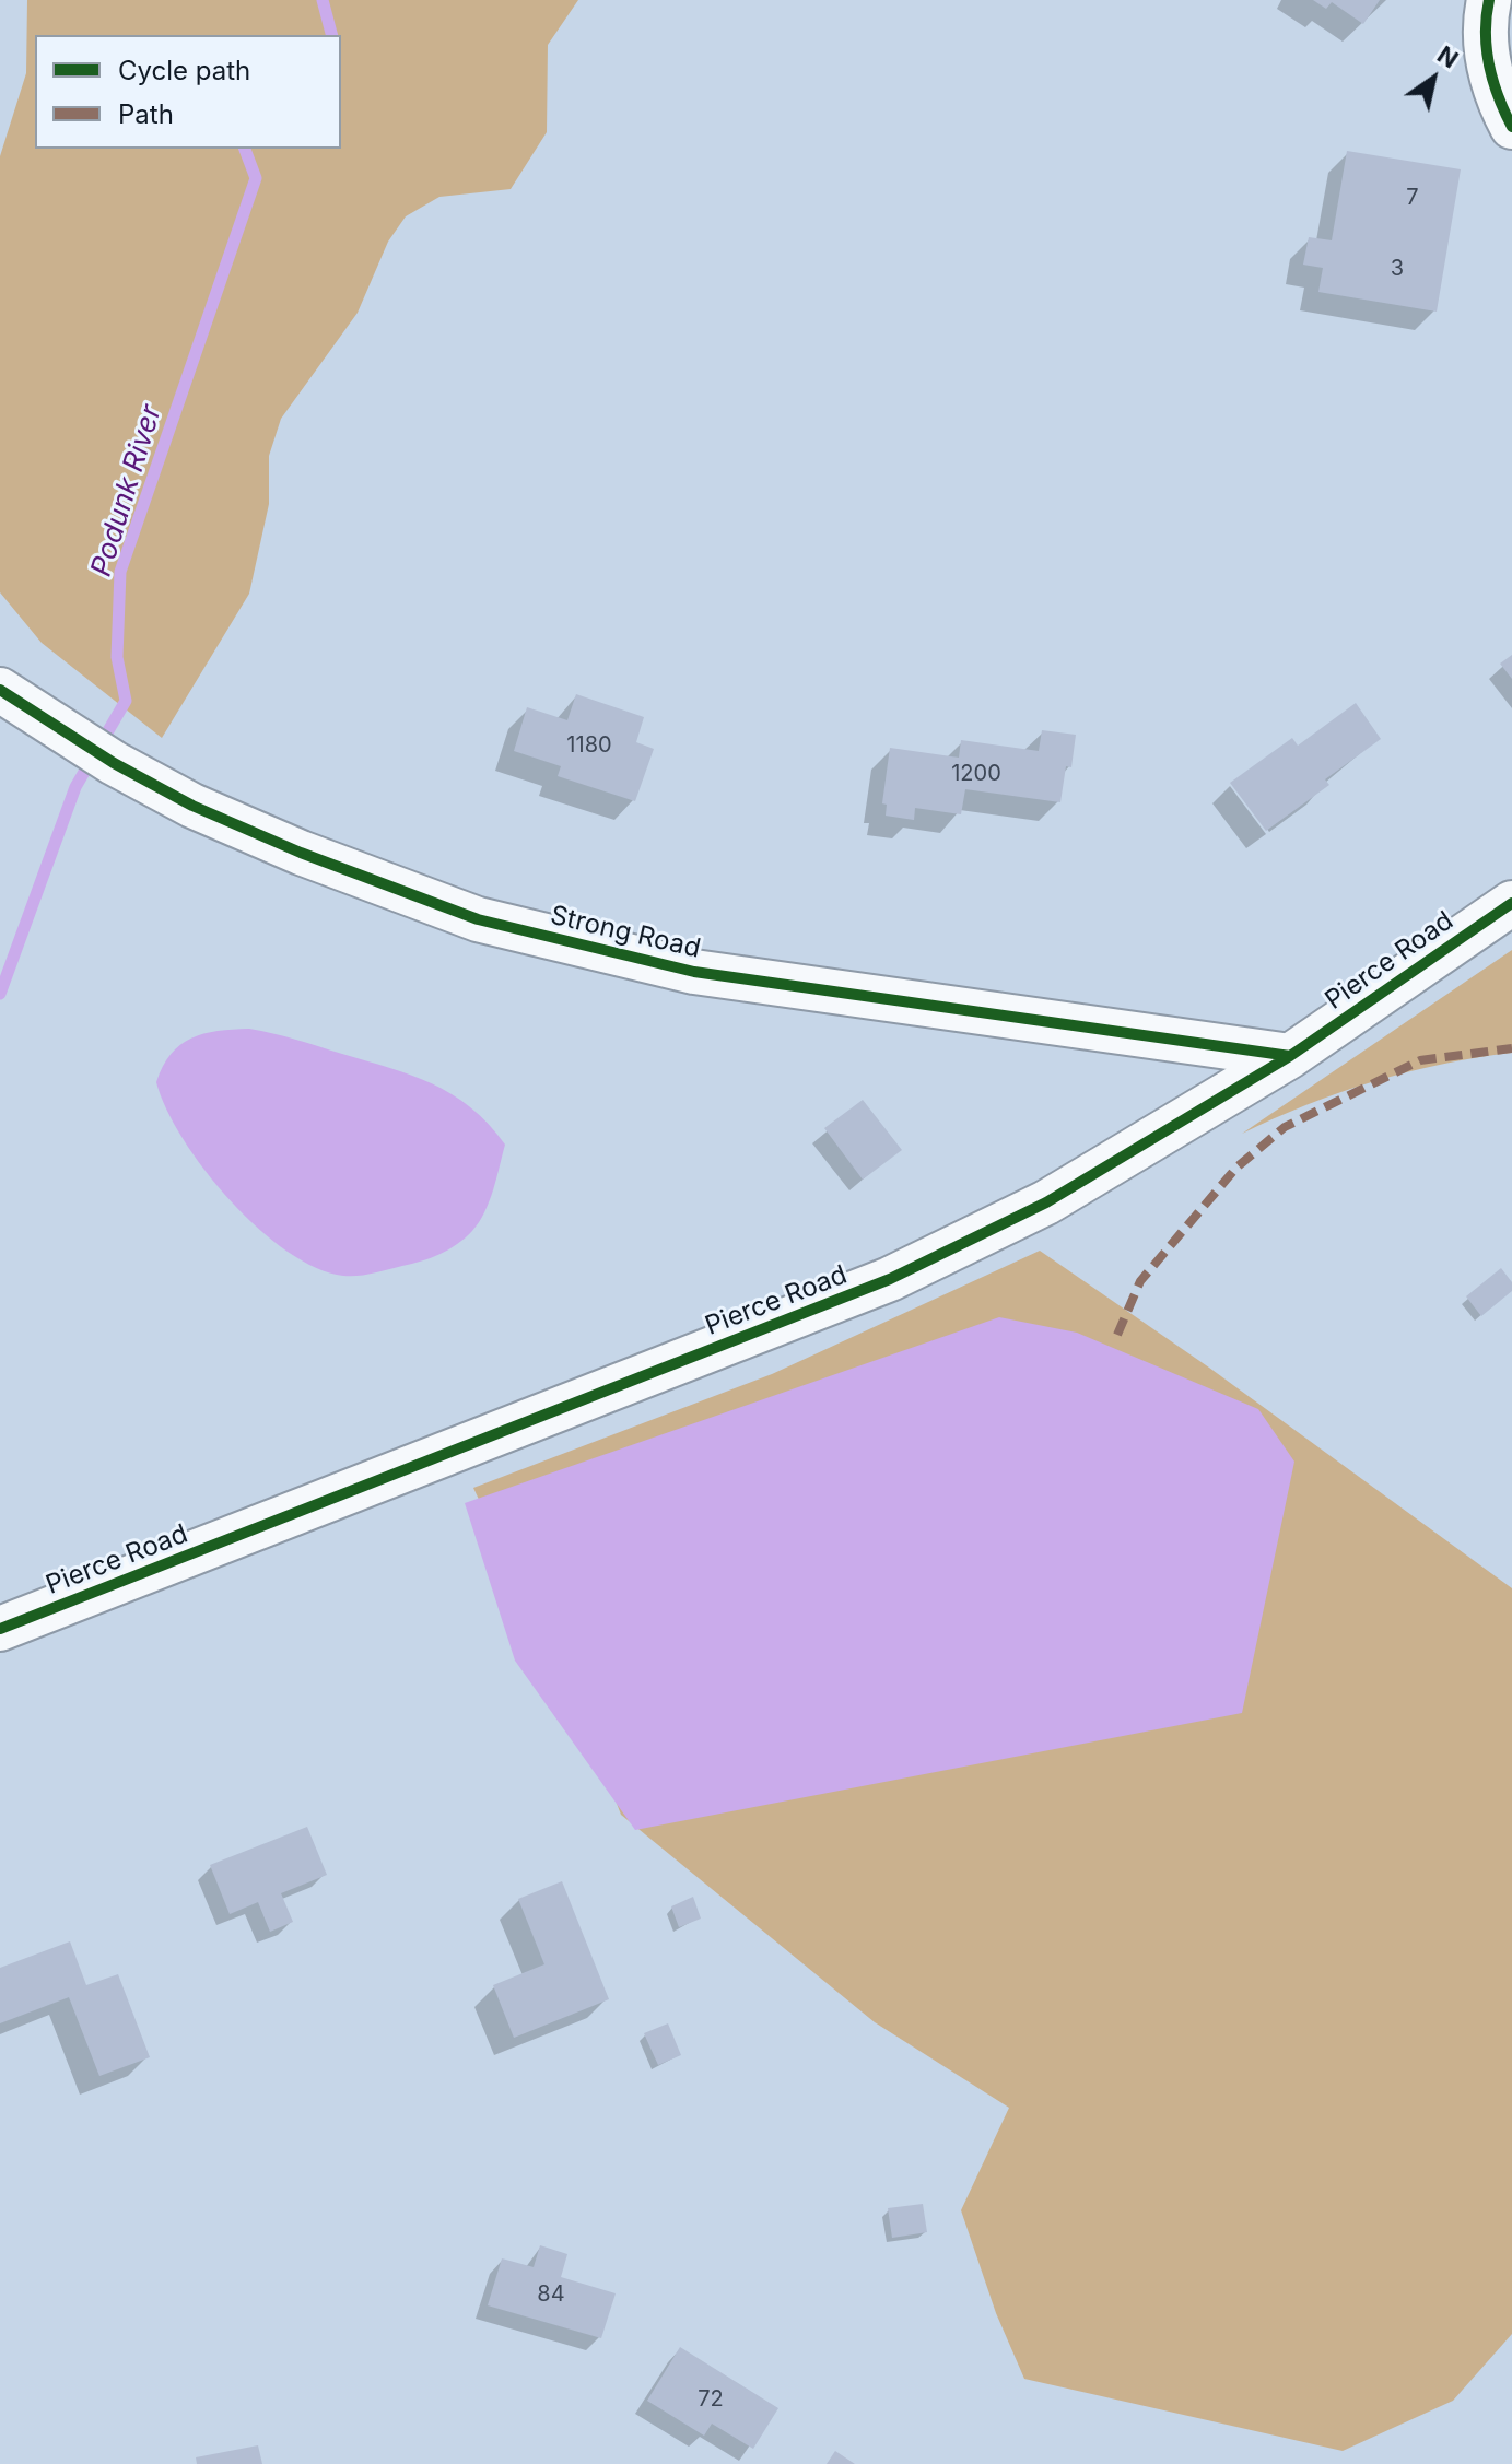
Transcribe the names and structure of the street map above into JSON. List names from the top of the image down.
{
  "streets": {
    "street": ["Strong Road", "Pierce Road"]
  },
  "crossings": [
    ["Strong Road", "Pierce Road"]
  ],
  "water": ["Podunk River"],
  "house_numbers": [
    "7",
    "3",
    "1180",
    "1200",
    "84",
    "72"
  ],
  "legend": ["Cycle path", "Path"],
  "north": "top right"
}
